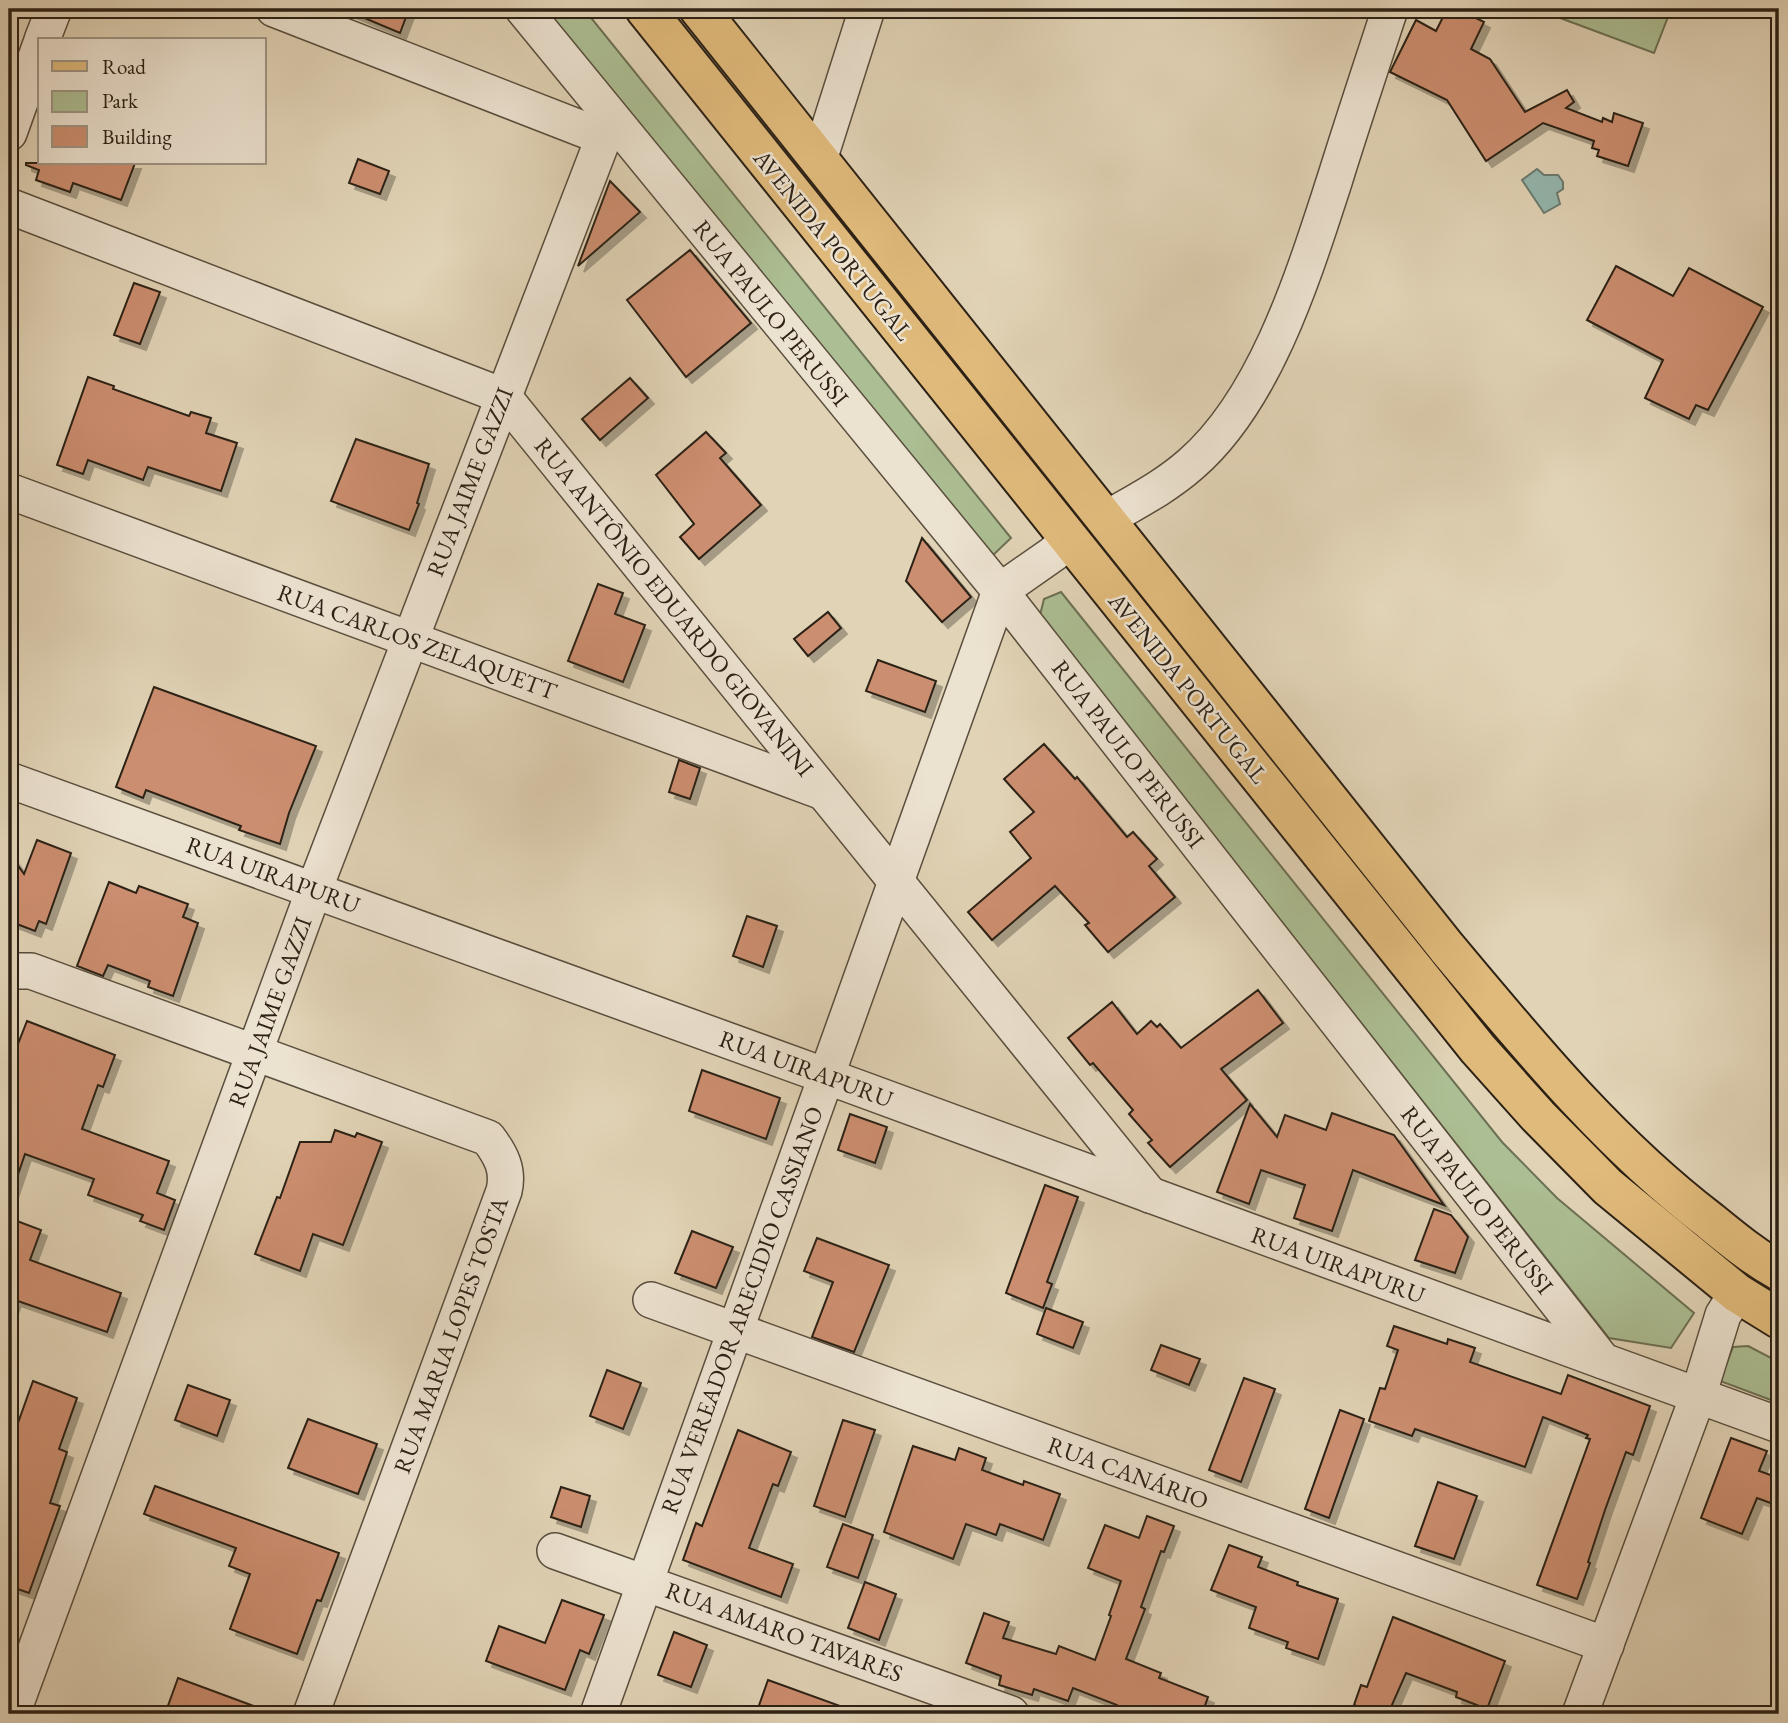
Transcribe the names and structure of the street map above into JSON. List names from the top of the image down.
{
  "streets": {
    "main road": ["AVENIDA PORTUGAL"],
    "street": [
      "RUA PAULO PERUSSI",
      "RUA JAIME GAZZI",
      "RUA ANTÔNIO EDUARDO GIOVANINI",
      "RUA CARLOS ZELAQUETT",
      "RUA UIRAPURU",
      "RUA VEREADOR ARECIDIO CASSIANO",
      "RUA MARIA LOPES TOSTA",
      "RUA CANÁRIO",
      "RUA AMARO TAVARES"
    ]
  },
  "crossings": [
    ["RUA PAULO PERUSSI", "RUA JAIME GAZZI"],
    ["RUA PAULO PERUSSI", "RUA UIRAPURU"],
    ["RUA PAULO PERUSSI", "RUA VEREADOR ARECIDIO CASSIANO"],
    ["RUA JAIME GAZZI", "RUA ANTÔNIO EDUARDO GIOVANINI"],
    ["RUA JAIME GAZZI", "RUA CARLOS ZELAQUETT"],
    ["RUA JAIME GAZZI", "RUA UIRAPURU"],
    ["RUA JAIME GAZZI", "RUA MARIA LOPES TOSTA"],
    ["RUA ANTÔNIO EDUARDO GIOVANINI", "RUA CARLOS ZELAQUETT"],
    ["RUA ANTÔNIO EDUARDO GIOVANINI", "RUA UIRAPURU"],
    ["RUA ANTÔNIO EDUARDO GIOVANINI", "RUA VEREADOR ARECIDIO CASSIANO"],
    ["RUA UIRAPURU", "RUA VEREADOR ARECIDIO CASSIANO"],
    ["RUA VEREADOR ARECIDIO CASSIANO", "RUA CANÁRIO"],
    ["RUA VEREADOR ARECIDIO CASSIANO", "RUA AMARO TAVARES"]
  ],
  "legend": ["Road", "Park", "Building"]
}
